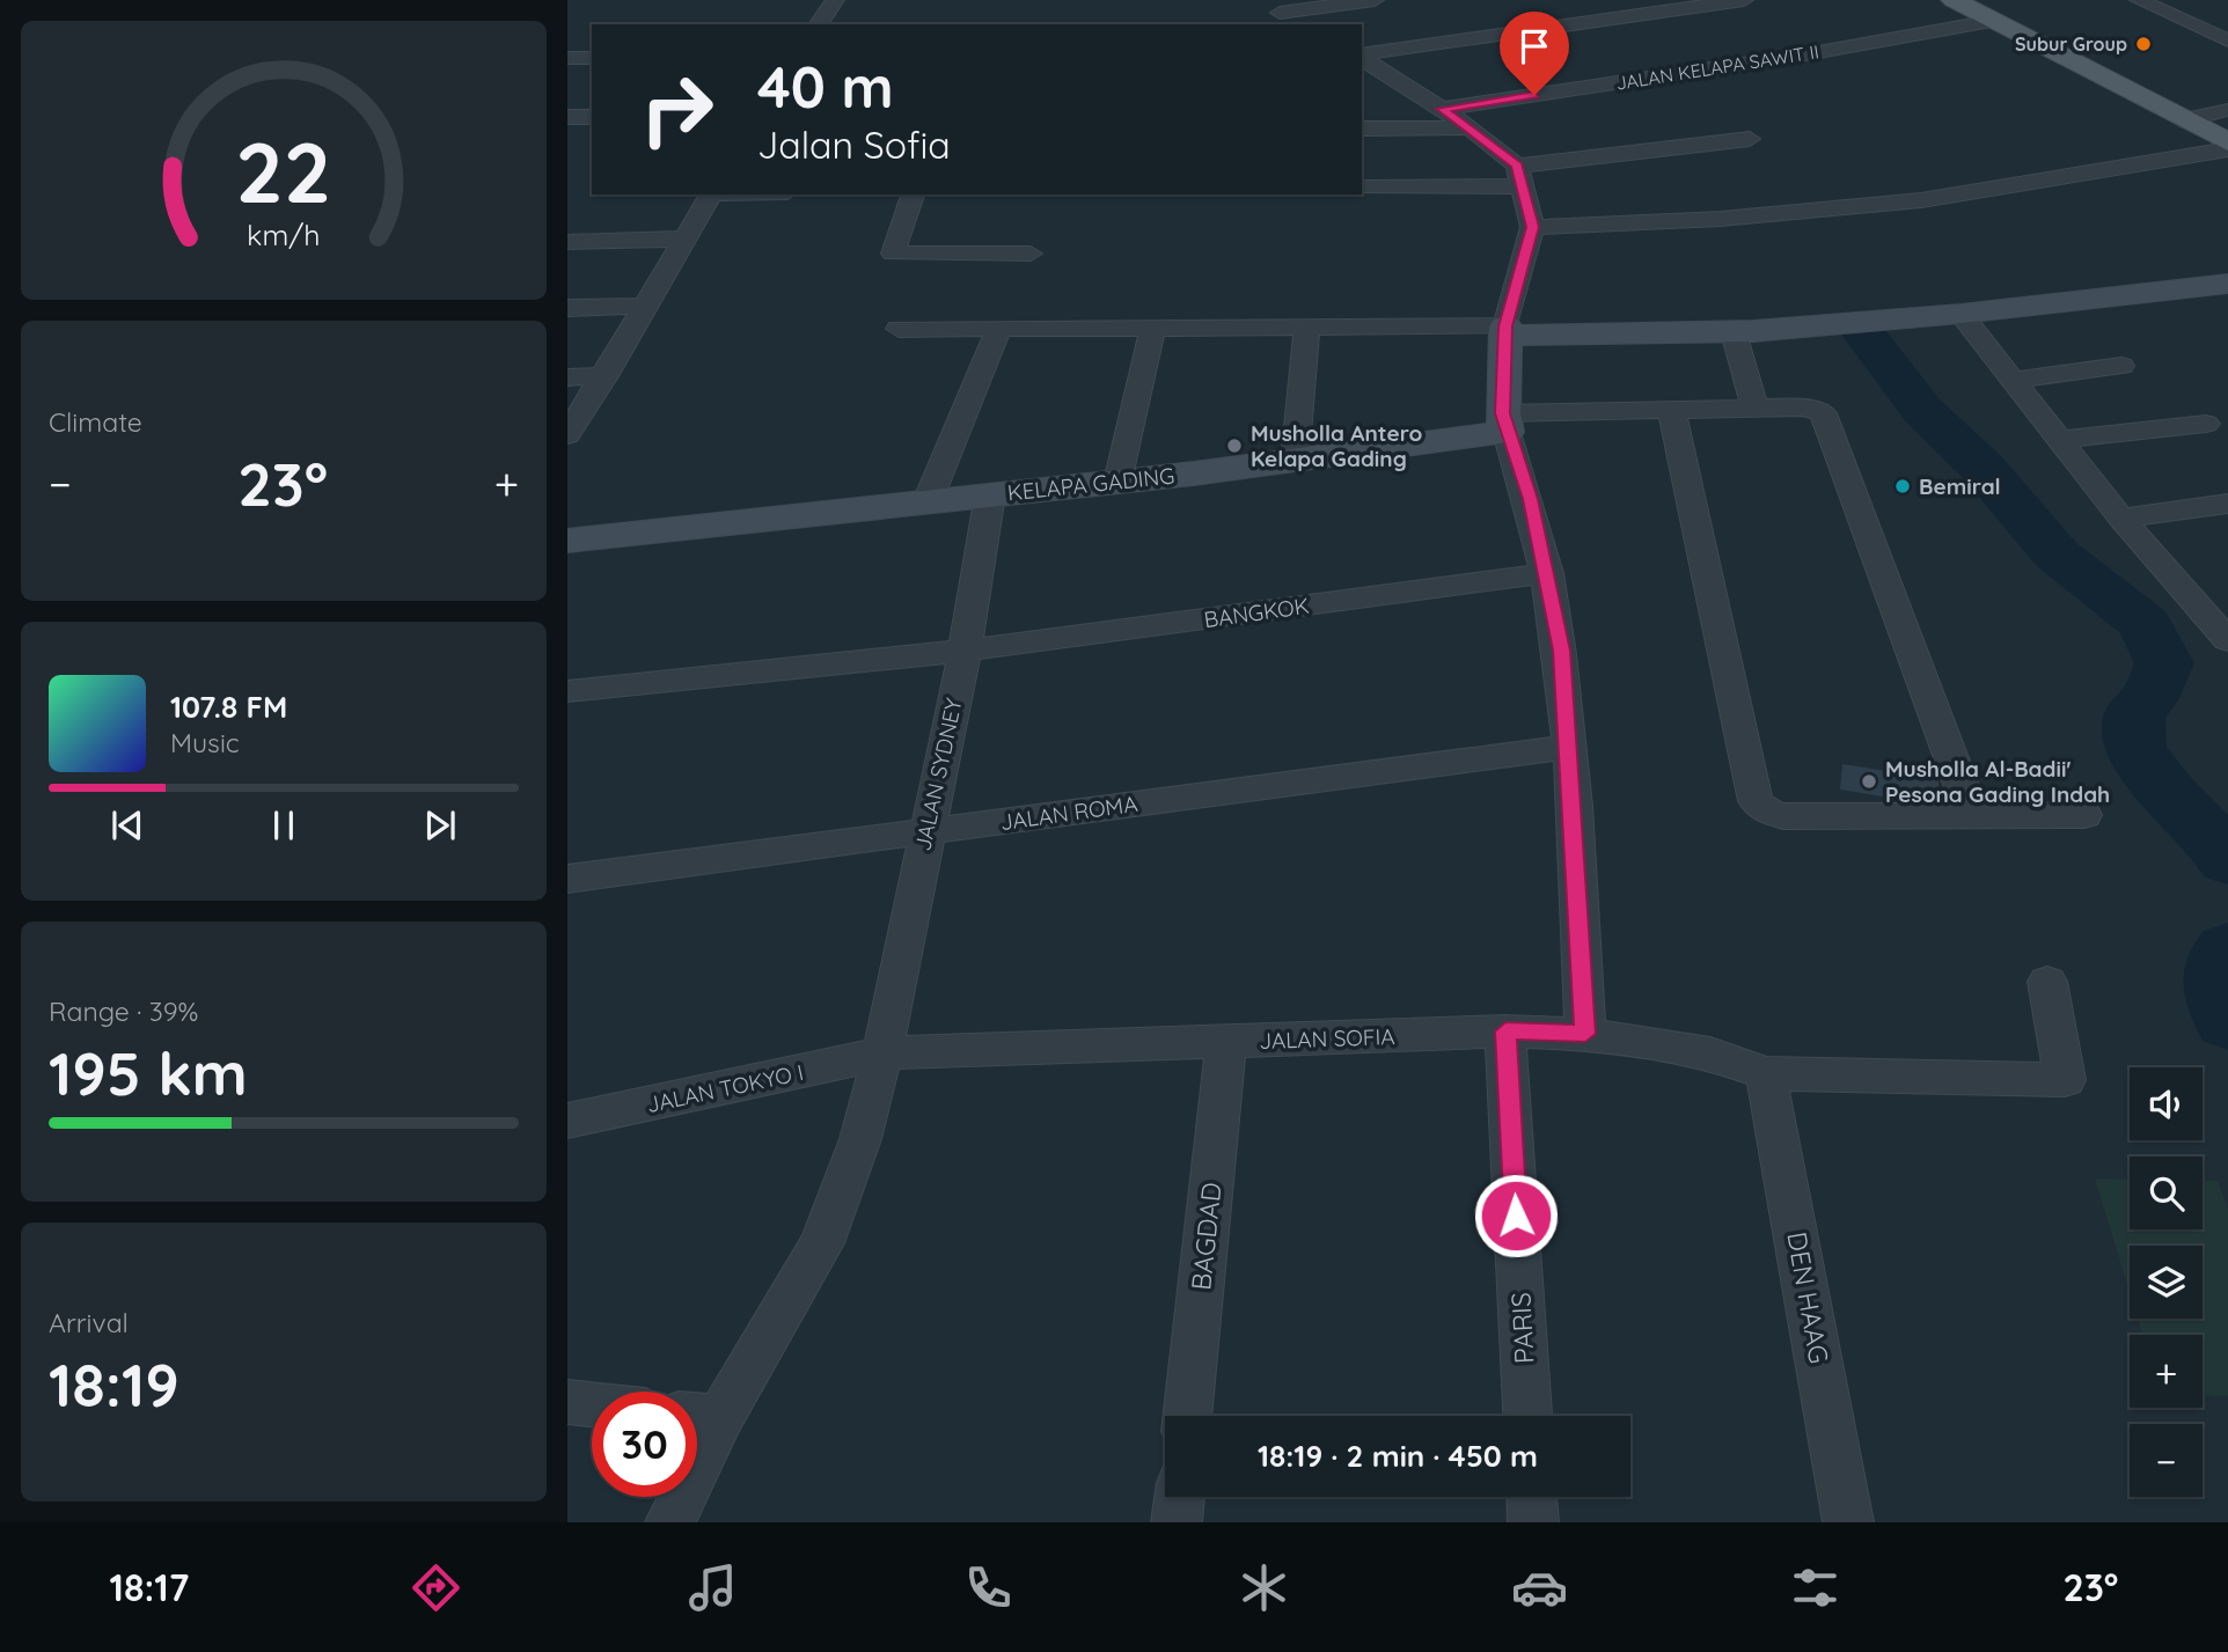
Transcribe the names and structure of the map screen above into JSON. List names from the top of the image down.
{
  "streets": {
    "street": [
      "JALAN KELAPA SAWIT II",
      "KELAPA GADING",
      "BANGKOK",
      "JALAN SYDNEY",
      "JALAN ROMA",
      "JALAN SOFIA",
      "JALAN TOKYO I",
      "BAGDAD",
      "DEN HAAG",
      "PARIS"
    ]
  },
  "crossings": [
    ["KELAPA GADING", "JALAN SYDNEY"],
    ["BANGKOK", "JALAN SYDNEY"],
    ["JALAN SYDNEY", "JALAN ROMA"],
    ["JALAN SYDNEY", "JALAN SOFIA"],
    ["JALAN SYDNEY", "JALAN TOKYO I"],
    ["JALAN SOFIA", "JALAN TOKYO I"],
    ["JALAN SOFIA", "BAGDAD"],
    ["JALAN SOFIA", "DEN HAAG"],
    ["JALAN SOFIA", "PARIS"]
  ],
  "places": [
    "Subur Group",
    "Musholla Antero Kelapa Gading",
    "Bemiral",
    "Musholla Al-Badii' Pesona Gading Indah"
  ],
  "page": {
    "turn": ["40 m", "Jalan Sofia"],
    "tile": [
      "Climate",
      ["Range · 39%", "195 km"],
      ["Arrival", "18:19"]
    ],
    "heat": ["−", "23°", "+"],
    "song": ["107.8 FM", "Music"],
    "map_buttons": ["+", "−"],
    "limit": "30",
    "trip": "18:19 · 2 min · 450 m",
    "tabs": ["18:17", "23°"],
    "gauge": ["22", "km/h"]
  }
}
